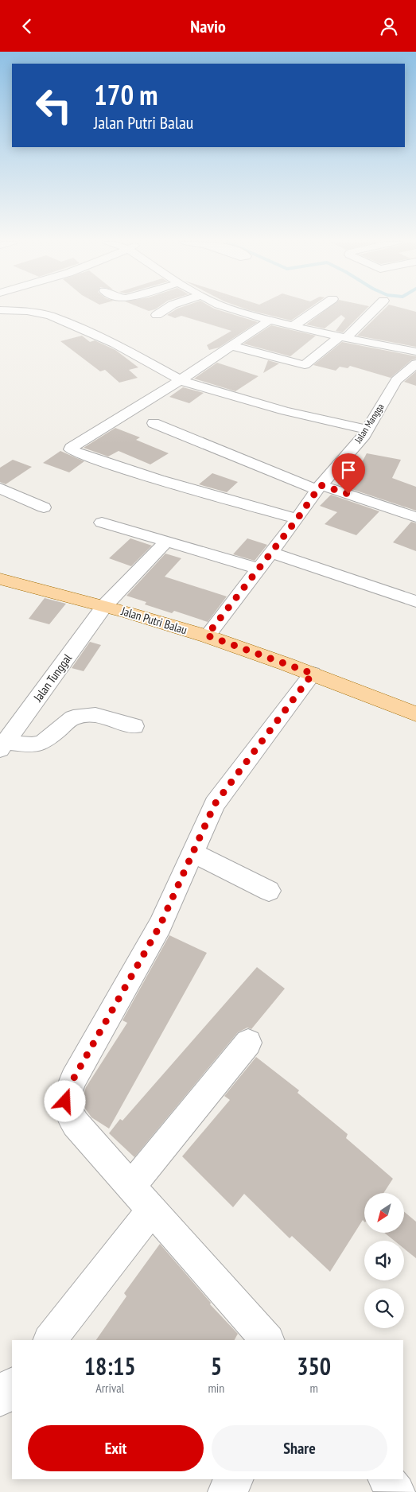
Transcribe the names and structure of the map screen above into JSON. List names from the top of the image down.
{
  "streets": {
    "main road": ["Jalan Putri Balau"],
    "street": ["Jalan Mangga", "Jalan Tunggal"]
  },
  "crossings": [
    ["Jalan Mangga", "Jalan Putri Balau"],
    ["Jalan Putri Balau", "Jalan Tunggal"]
  ],
  "north": "bottom left",
  "page": {
    "header": "Navio",
    "turn": ["170 m", "Jalan Putri Balau"],
    "eta": [
      "18:15",
      "Arrival",
      "5",
      "min",
      "350",
      "m"
    ],
    "buttons": ["Exit", "Share"]
  }
}
